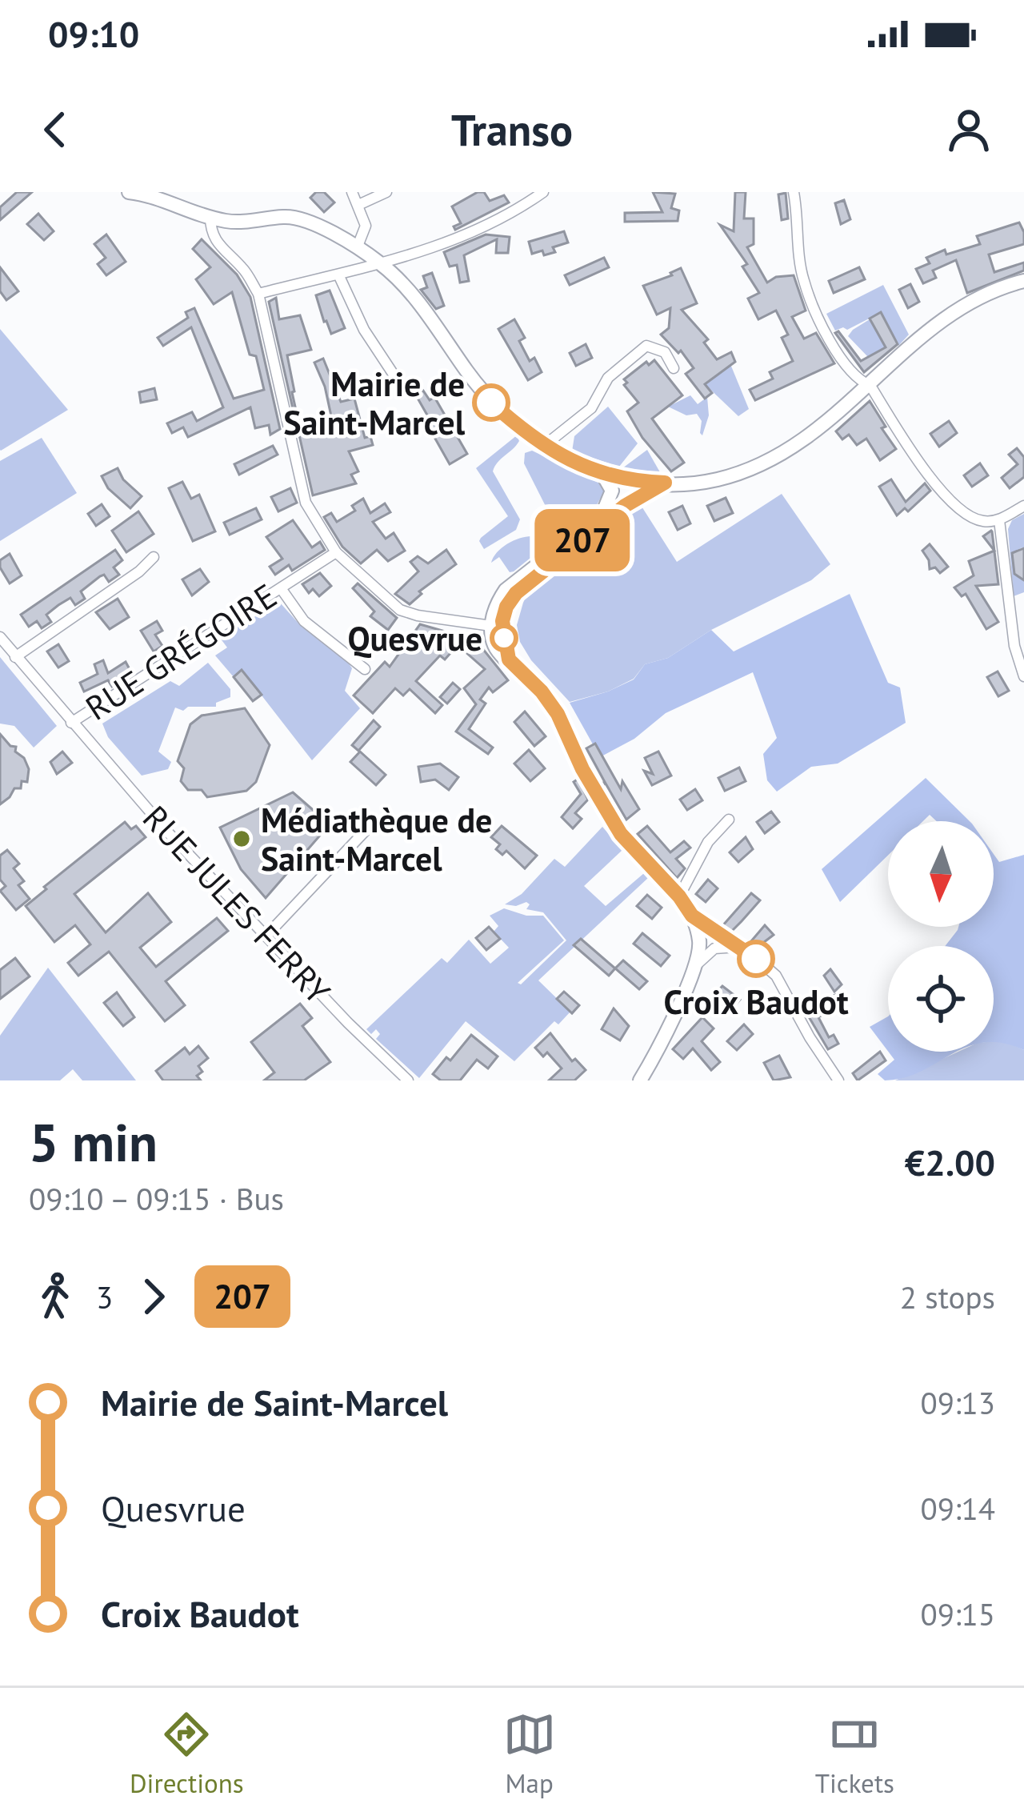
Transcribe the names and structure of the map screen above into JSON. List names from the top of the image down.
{
  "streets": {
    "street": ["RUE GRÉGOIRE", "RUE JULES FERRY"]
  },
  "crossings": [
    ["RUE GRÉGOIRE", "RUE JULES FERRY"]
  ],
  "places": [
    "Mairie de Saint-Marcel",
    "Quesvrue",
    "Médiathèque de Saint-Marcel",
    "Croix Baudot"
  ],
  "lines": ["bus line 207"],
  "north": "bottom",
  "page": {
    "status": "09:10",
    "header": "Transo",
    "on_map": "207",
    "heading": ["5 min", "09:10 – 09:15 · Bus", "€2.00"],
    "legs": ["3", "207", "2 stops"],
    "list": [
      {
        "name": "Mairie de Saint-Marcel",
        "value": "09:13"
      },
      {
        "name": "Quesvrue",
        "value": "09:14"
      },
      {
        "name": "Croix Baudot",
        "value": "09:15"
      }
    ],
    "tabs": ["Directions", "Map", "Tickets"]
  }
}
